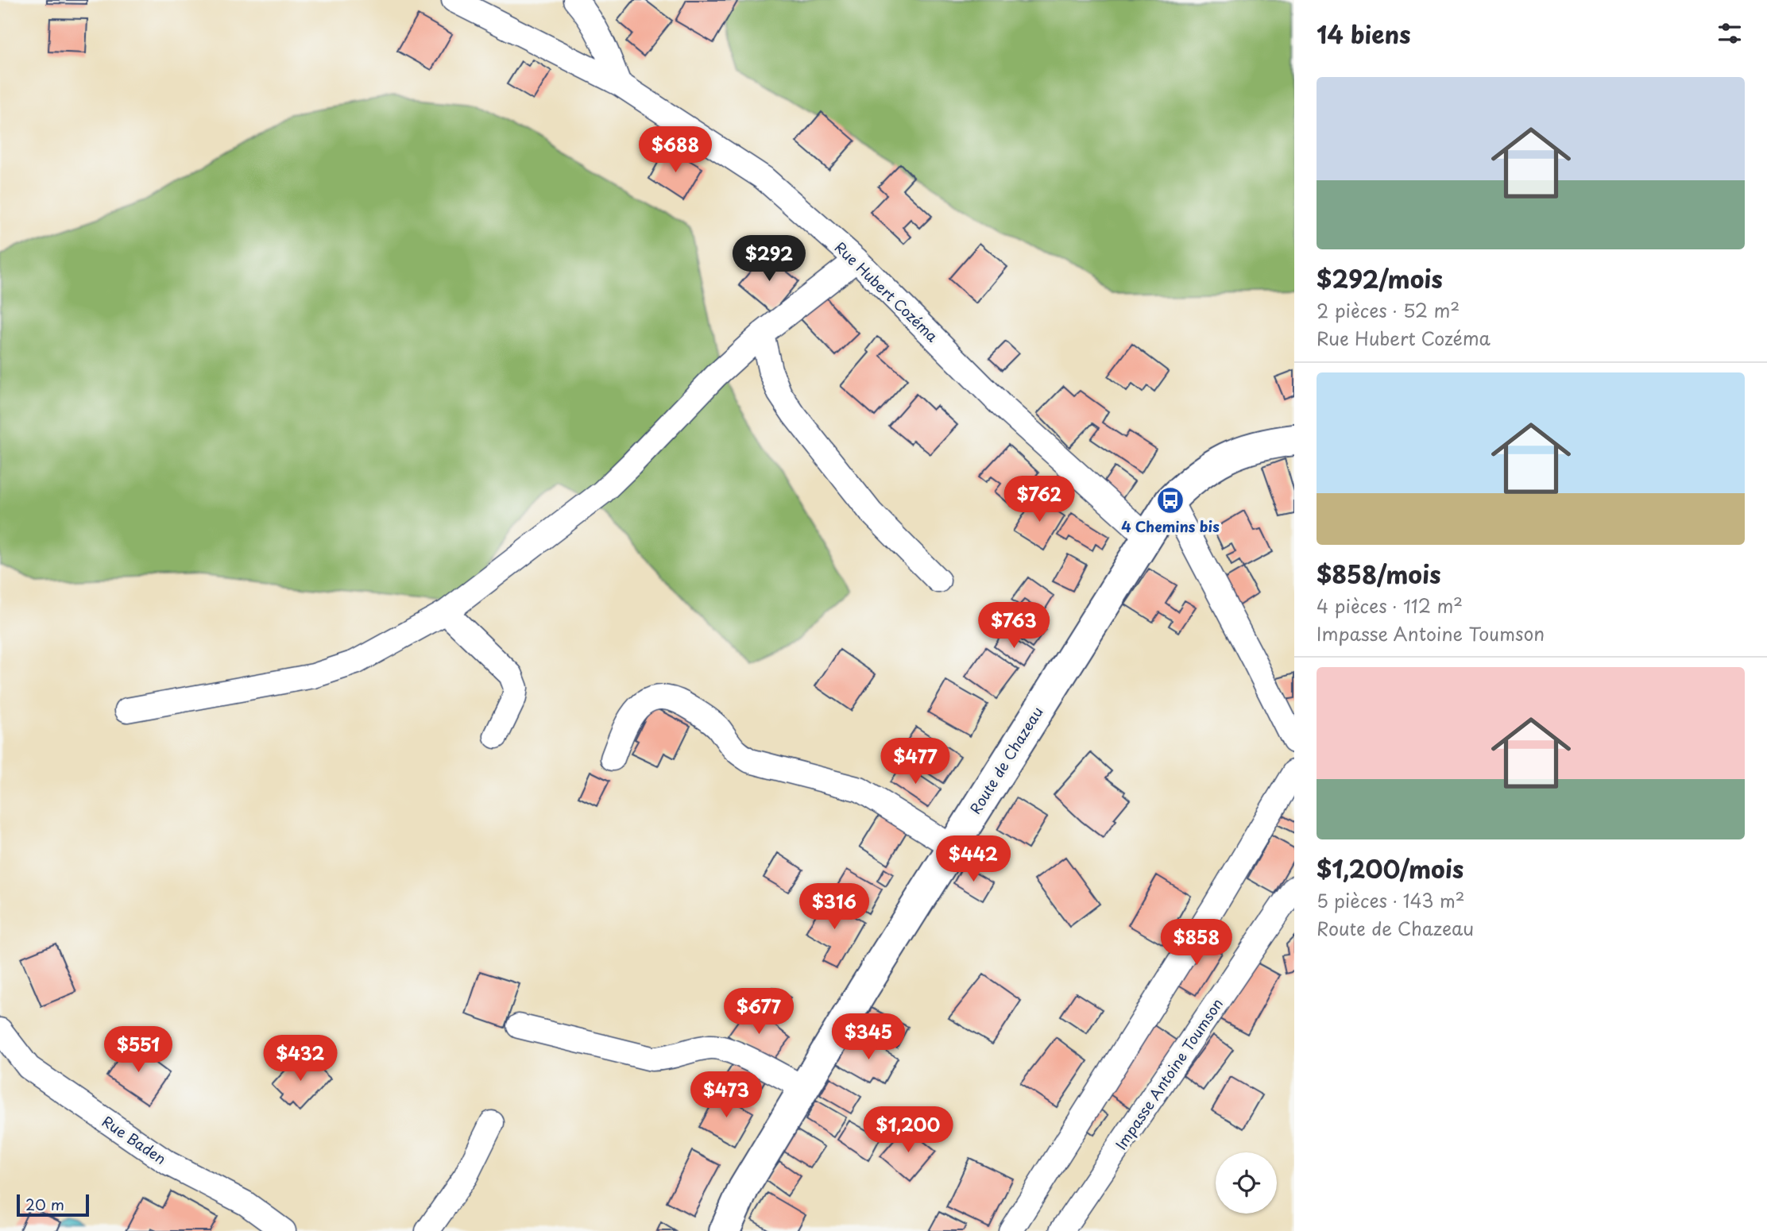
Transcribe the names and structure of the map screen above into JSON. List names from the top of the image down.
{
  "streets": {
    "main road": ["Route de Chazeau"],
    "street": ["Rue Hubert Cozéma", "Impasse Antoine Toumson", "Rue Baden"]
  },
  "crossings": [
    ["Rue Hubert Cozéma", "Route de Chazeau"]
  ],
  "places": {
    "bus stop": ["4 Chemins bis"]
  },
  "scale_bar": "20 m",
  "page": {
    "heading": "14 biens",
    "list": [
      {
        "name": "$292/mois",
        "note": "2 pièces · 52 m² · Rue Hubert Cozéma"
      },
      {
        "name": "$858/mois",
        "note": "4 pièces · 112 m² · Impasse Antoine Toumson"
      },
      {
        "name": "$1,200/mois",
        "note": "5 pièces · 143 m² · Route de Chazeau"
      }
    ],
    "price": [
      "$688",
      "$292",
      "$762",
      "$763",
      "$477",
      "$442",
      "$316",
      "$858",
      "$677",
      "$345",
      "$551",
      "$432",
      "$473",
      "$1,200"
    ],
    "scale": "20 m"
  }
}
